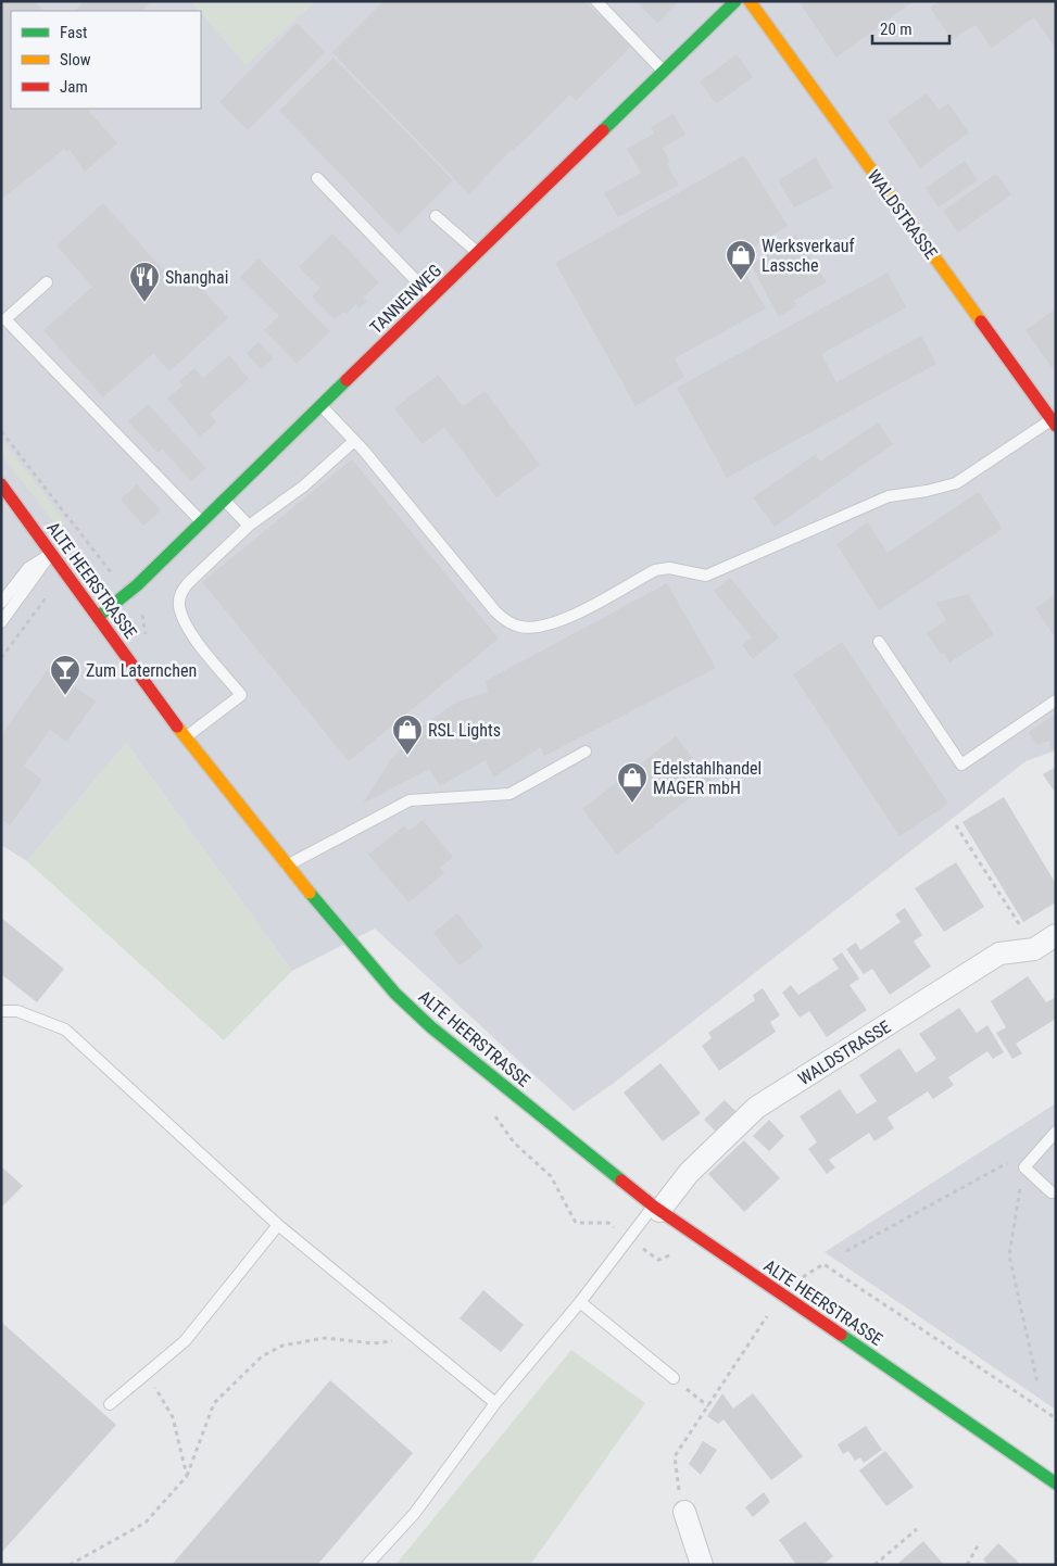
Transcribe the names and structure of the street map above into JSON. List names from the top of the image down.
{
  "streets": {
    "street": ["WALDSTRASSE", "TANNENWEG", "ALTE HEERSTRASSE"]
  },
  "crossings": [
    ["WALDSTRASSE", "ALTE HEERSTRASSE"],
    ["TANNENWEG", "ALTE HEERSTRASSE"]
  ],
  "places": {
    "shop": ["Werksverkauf Lassche", "RSL Lights", "Edelstahlhandel MAGER mbH"],
    "restaurant": ["Shanghai"],
    "bar": ["Zum Laternchen"]
  },
  "legend": ["Fast", "Slow", "Jam"],
  "scale_bar": "20 m"
}
